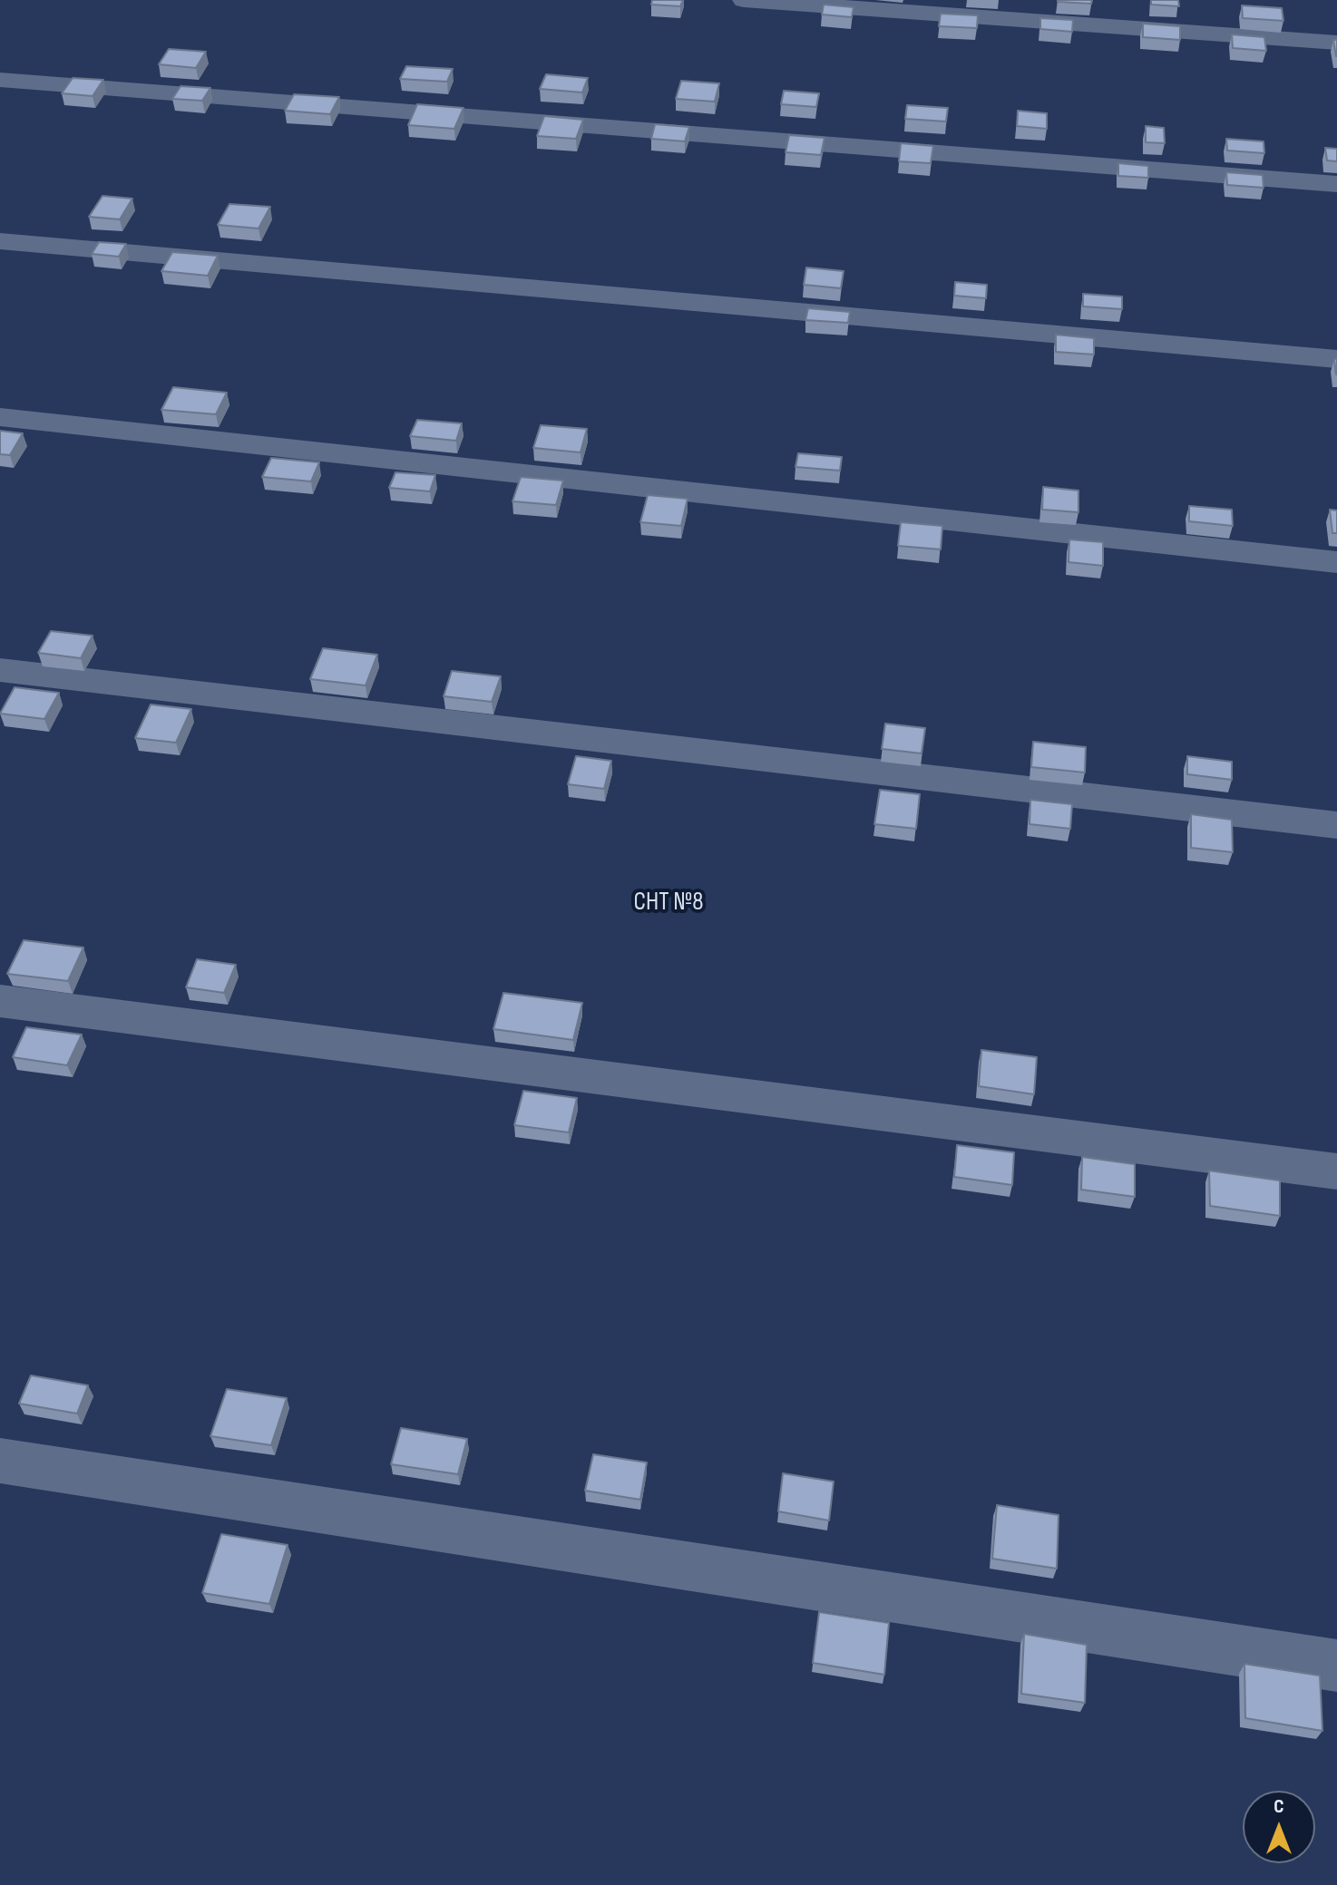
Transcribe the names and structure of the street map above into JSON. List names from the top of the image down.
{
  "parks": ["СНТ №8"],
  "north": "top"
}
